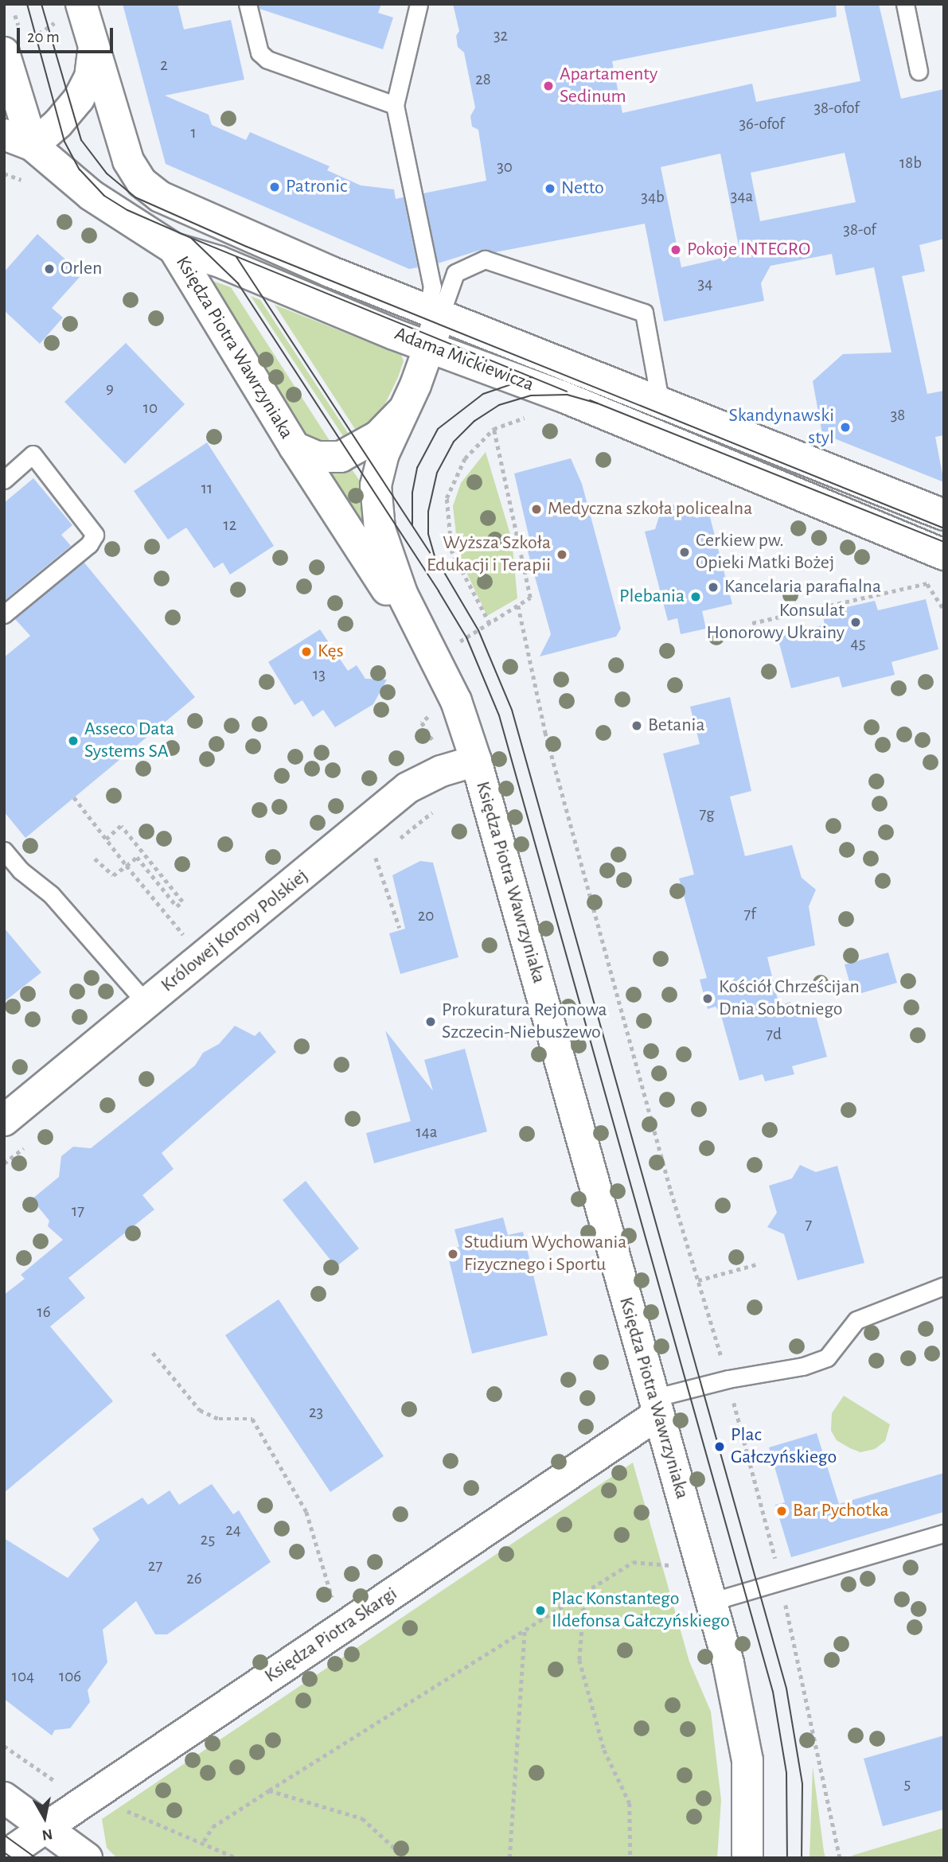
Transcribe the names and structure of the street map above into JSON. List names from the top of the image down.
{
  "streets": {
    "street": [
      "Księdza Piotra Wawrzyniaka",
      "Adama Mickiewicza",
      "Królowej Korony Polskiej",
      "Księdza Piotra Skargi"
    ]
  },
  "crossings": [
    ["Księdza Piotra Wawrzyniaka", "Adama Mickiewicza"],
    ["Księdza Piotra Wawrzyniaka", "Królowej Korony Polskiej"],
    ["Księdza Piotra Wawrzyniaka", "Księdza Piotra Skargi"]
  ],
  "places": [
    "Apartamenty Sedinum",
    "Patronic",
    "Netto",
    "Pokoje INTEGRO",
    "Orlen",
    "Skandynawski styl",
    "Medyczna szkoła policealna",
    "Cerkiew pw. Opieki Matki Bożej",
    "Wyższa Szkoła Edukacji i Terapii",
    "Kancelaria parafialna",
    "Plebania",
    "Konsulat Honorowy Ukrainy",
    "Kęs",
    "Betania",
    "Asseco Data Systems SA",
    "Kościół Chrześcijan Dnia Sobotniego",
    "Prokuratura Rejonowa Szczecin-Niebuszewo",
    "Studium Wychowania Fizycznego i Sportu",
    "Plac Gałczyńskiego",
    "Bar Pychotka",
    "Plac Konstantego Ildefonsa Gałczyńskiego"
  ],
  "house_numbers": [
    "32",
    "2",
    "28",
    "38-ofof",
    "36-ofof",
    "1",
    "18b",
    "30",
    "34a",
    "34b",
    "38-of",
    "34",
    "9",
    "10",
    "38",
    "11",
    "12",
    "45",
    "13",
    "7g",
    "7f",
    "20",
    "7d",
    "14a",
    "17",
    "7",
    "16",
    "23",
    "24",
    "25",
    "27",
    "26",
    "104",
    "106",
    "5"
  ],
  "scale_bar": "20 m",
  "north": "bottom"
}
